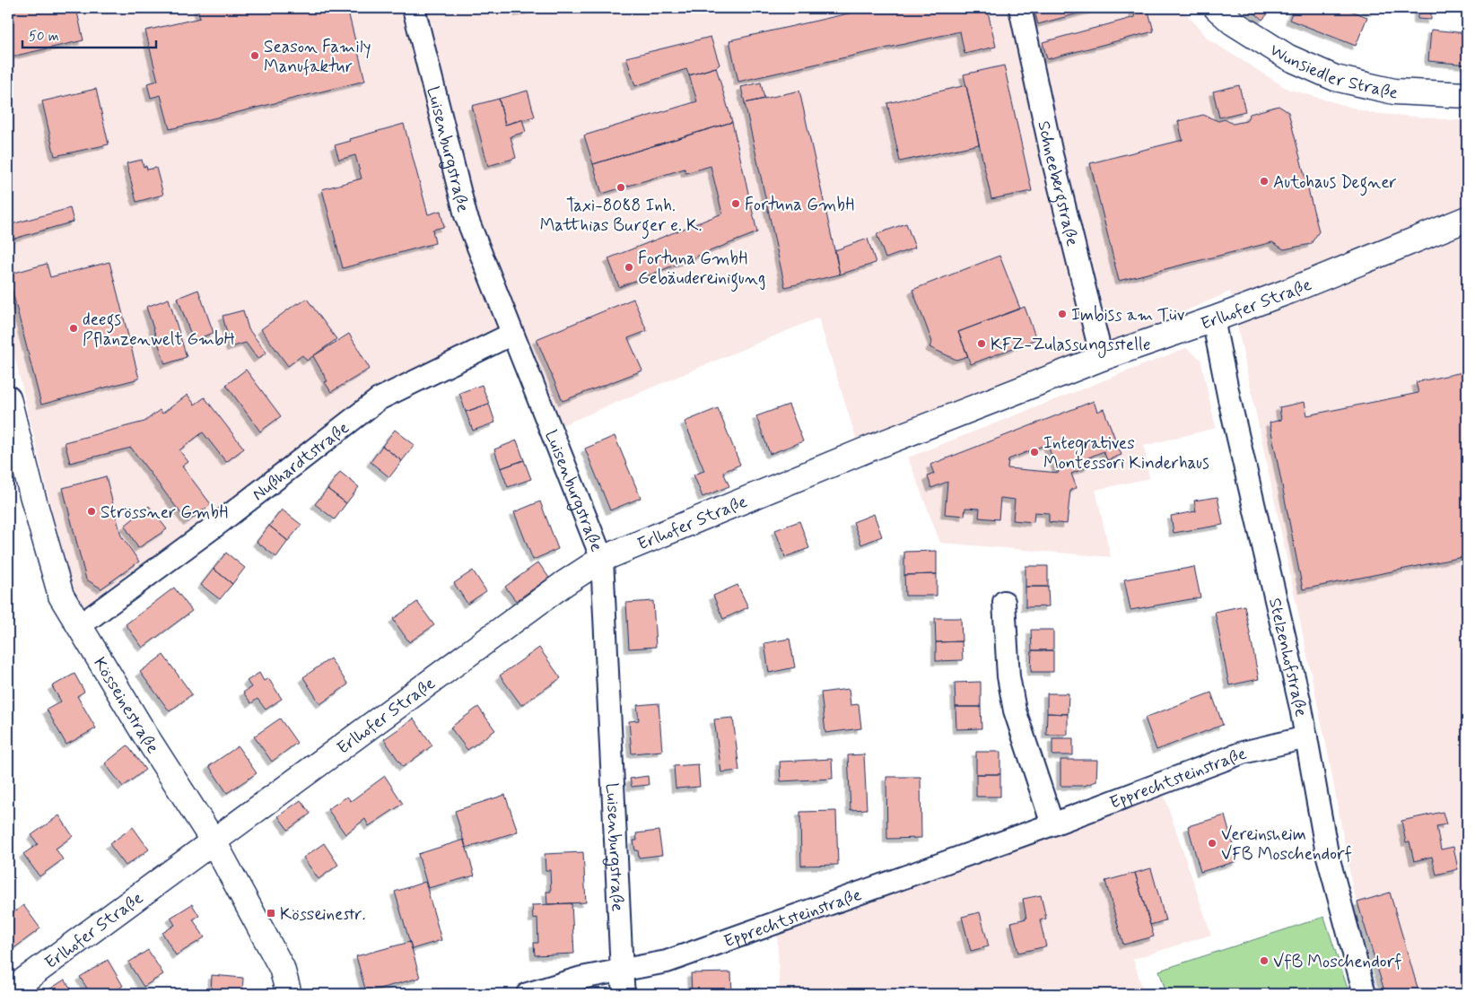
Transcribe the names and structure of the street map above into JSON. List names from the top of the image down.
{
  "streets": {
    "street": [
      "Wunsiedler Straße",
      "Luisenburgstraße",
      "Schneebergstraße",
      "Erlhofer Straße",
      "Nußhardtstraße",
      "Stelzenhofstraße",
      "Kösseinestraße",
      "Epprechtsteinstraße"
    ]
  },
  "crossings": [
    ["Luisenburgstraße", "Erlhofer Straße"],
    ["Luisenburgstraße", "Nußhardtstraße"],
    ["Luisenburgstraße", "Epprechtsteinstraße"],
    ["Schneebergstraße", "Erlhofer Straße"],
    ["Erlhofer Straße", "Stelzenhofstraße"],
    ["Erlhofer Straße", "Kösseinestraße"],
    ["Nußhardtstraße", "Kösseinestraße"],
    ["Stelzenhofstraße", "Epprechtsteinstraße"]
  ],
  "places": {
    "other": [
      "Season Family Manufaktur",
      "Autohaus Degner",
      "Taxi-8088 Inh. Matthias Burger e. K.",
      "Fortuna GmbH",
      "Fortuna GmbH Gebäudereinigung",
      "Imbiss am Tüv",
      "deegs Pflanzenwelt GmbH",
      "KFZ-Zulassungsstelle",
      "Integratives Montessori Kinderhaus",
      "Strössner GmbH",
      "Vereinsheim VFB Moschendorf",
      "VfB Moschendorf"
    ],
    "transit": ["Kösseinestr."]
  },
  "scale_bar": "50 m"
}
